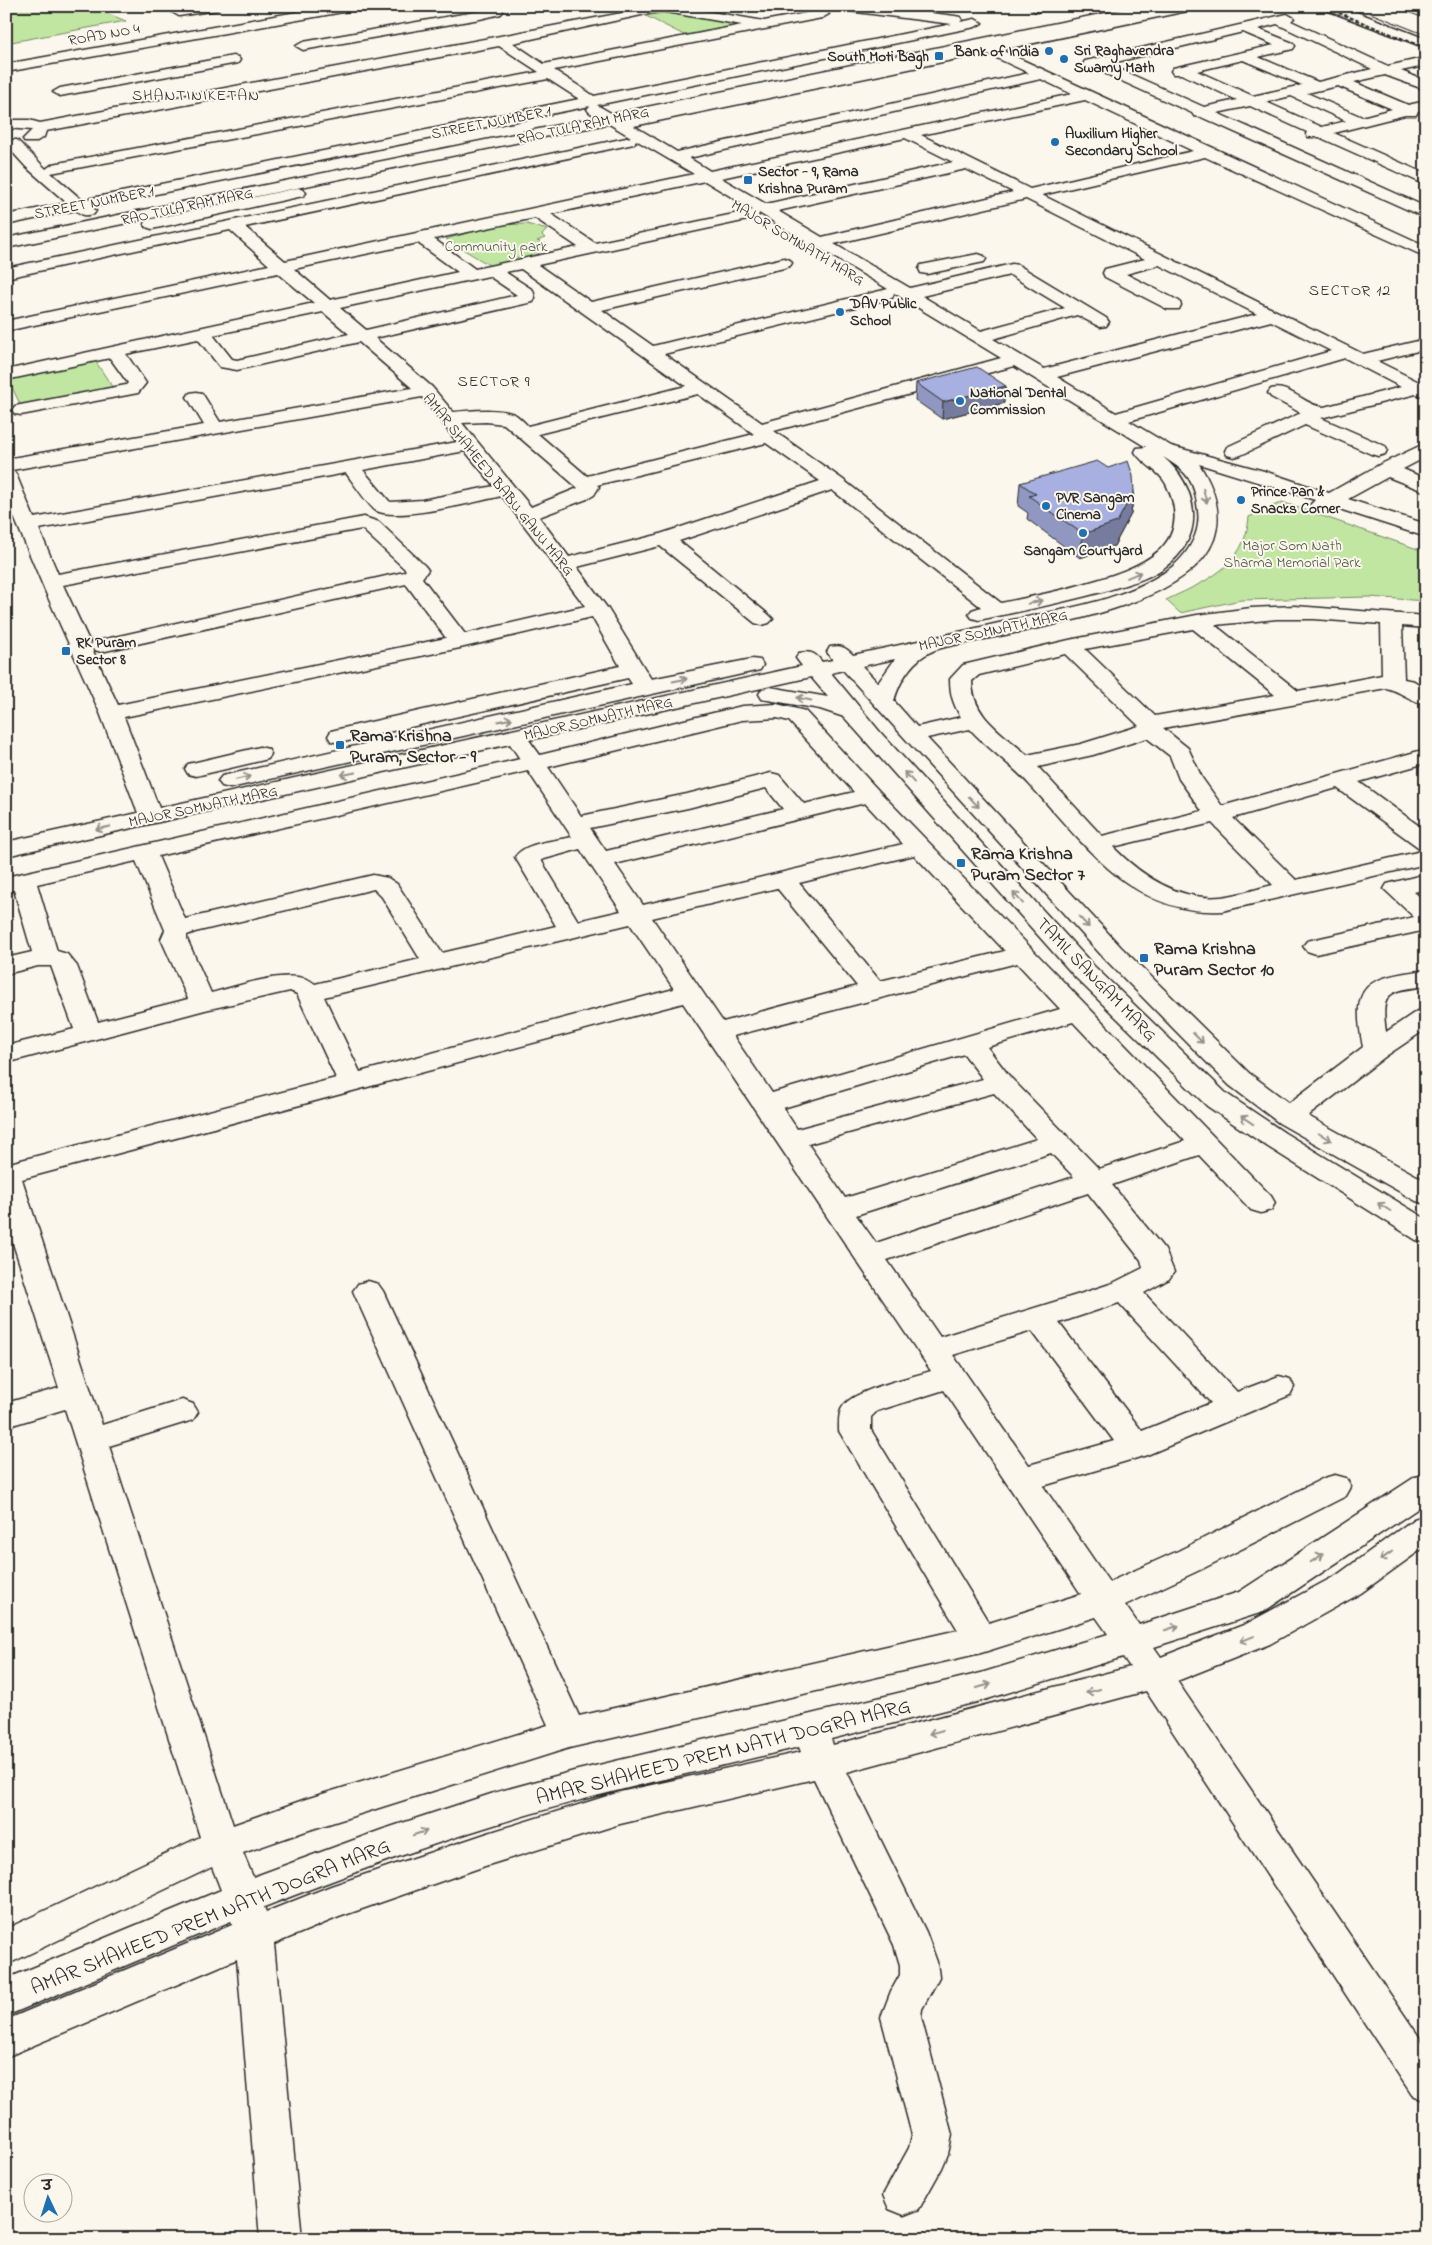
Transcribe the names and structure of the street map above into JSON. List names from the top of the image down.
{
  "streets": {
    "street": [
      "ROAD NO 4",
      "STREET NUMBER 1",
      "RAO TULA RAM MARG",
      "MAJOR SOMNATH MARG",
      "AMAR SHAHEED BABU GANU MARG",
      "TAMIL SANGAM MARG",
      "AMAR SHAHEED PREM NATH DOGRA MARG"
    ]
  },
  "crossings": [
    ["STREET NUMBER 1", "RAO TULA RAM MARG"],
    ["RAO TULA RAM MARG", "MAJOR SOMNATH MARG"],
    ["MAJOR SOMNATH MARG", "AMAR SHAHEED BABU GANU MARG"],
    ["MAJOR SOMNATH MARG", "TAMIL SANGAM MARG"]
  ],
  "districts": ["SHANTINIKETAN", "SECTOR 12", "SECTOR 9"],
  "parks": ["Community park", "Major Som Nath Sharma Memorial Park"],
  "places": {
    "other": [
      "Bank of India",
      "Sri Raghavendra Swamy Math",
      "Auxilium Higher Secondary School",
      "DAV Public School",
      "National Dental Commission",
      "Prince Pan & Snacks Corner",
      "PVR Sangam Cinema",
      "Sangam Courtyard"
    ],
    "transit": [
      "South Moti Bagh",
      "Sector - 9, Rama Krishna Puram",
      "RK Puram Sector 8",
      "Rama Krishna Puram, Sector - 9",
      "Rama Krishna Puram Sector 7",
      "Rama Krishna Puram Sector 10"
    ]
  },
  "north": "top"
}
